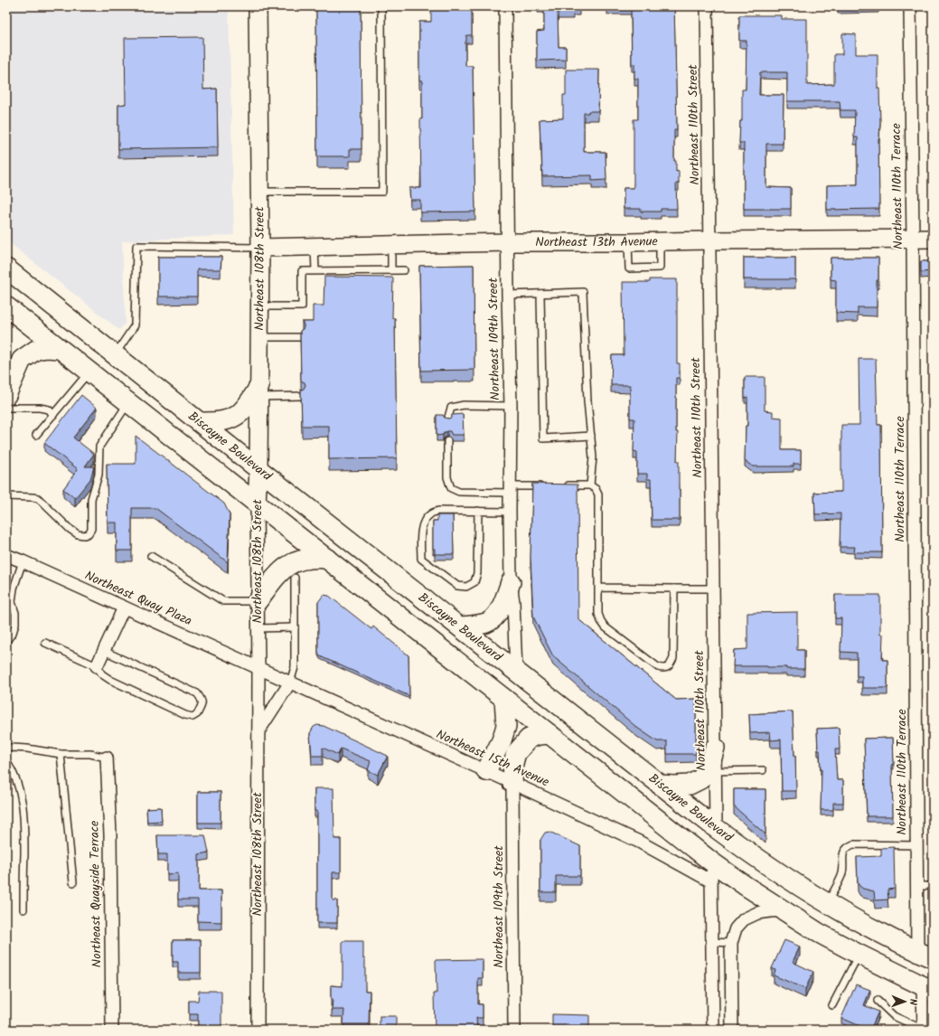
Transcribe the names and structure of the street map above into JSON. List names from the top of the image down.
{
  "streets": {
    "main road": ["Biscayne Boulevard"],
    "street": [
      "Northeast 110th Street",
      "Northeast 110th Terrace",
      "Northeast 13th Avenue",
      "Northeast 108th Street",
      "Northeast 109th Street",
      "Northeast Quay Plaza",
      "Northeast 15th Avenue",
      "Northeast Quayside Terrace"
    ]
  },
  "crossings": [
    ["Northeast 110th Street", "Northeast 13th Avenue"],
    ["Northeast 110th Street", "Biscayne Boulevard"],
    ["Northeast 110th Terrace", "Northeast 13th Avenue"],
    ["Northeast 110th Terrace", "Biscayne Boulevard"],
    ["Northeast 13th Avenue", "Northeast 108th Street"],
    ["Northeast 13th Avenue", "Northeast 109th Street"],
    ["Northeast 108th Street", "Biscayne Boulevard"],
    ["Northeast 108th Street", "Northeast Quay Plaza"],
    ["Northeast 108th Street", "Northeast 15th Avenue"],
    ["Northeast 109th Street", "Biscayne Boulevard"],
    ["Northeast 109th Street", "Northeast 15th Avenue"],
    ["Northeast Quay Plaza", "Northeast 15th Avenue"]
  ],
  "north": "right"
}
